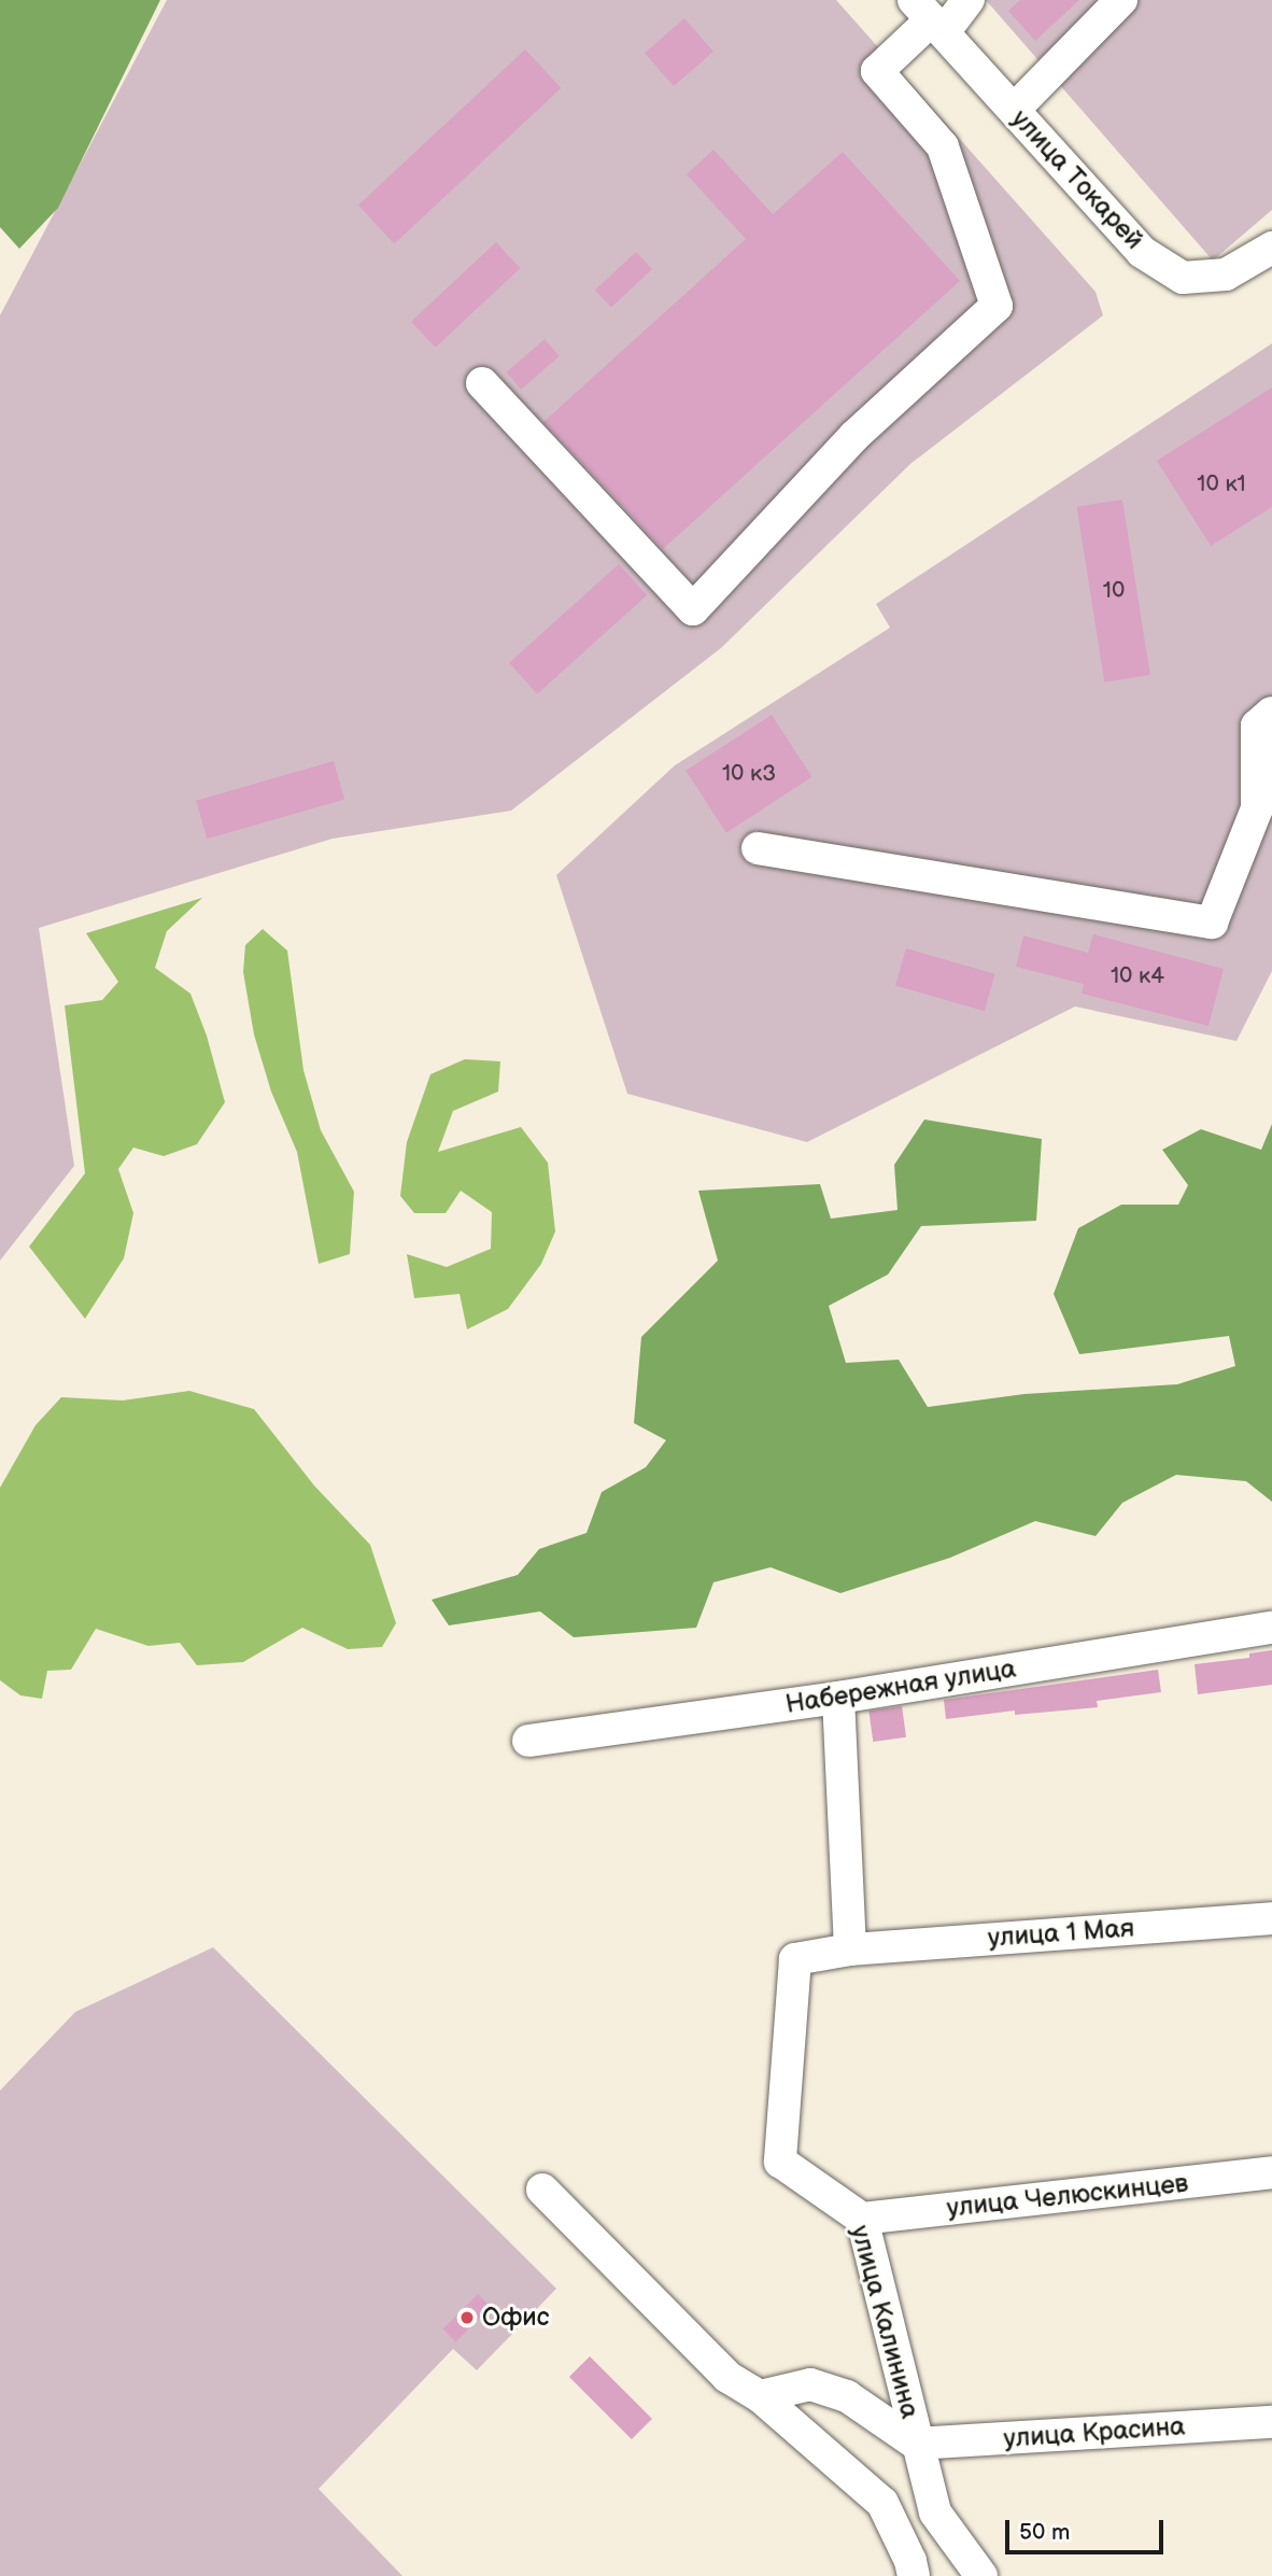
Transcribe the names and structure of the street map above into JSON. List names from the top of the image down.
{
  "streets": {
    "street": [
      "улица Токарей",
      "Набережная улица",
      "улица 1 Мая",
      "улица Челюскинцев",
      "улица Калинина",
      "улица Красина"
    ]
  },
  "crossings": [
    ["улица 1 Мая", "улица Калинина"],
    ["улица Челюскинцев", "улица Калинина"],
    ["улица Калинина", "улица Красина"]
  ],
  "places": ["Офис"],
  "house_numbers": [
    "10 к1",
    "10",
    "10 к3",
    "10 к4"
  ],
  "scale_bar": "50 m"
}
